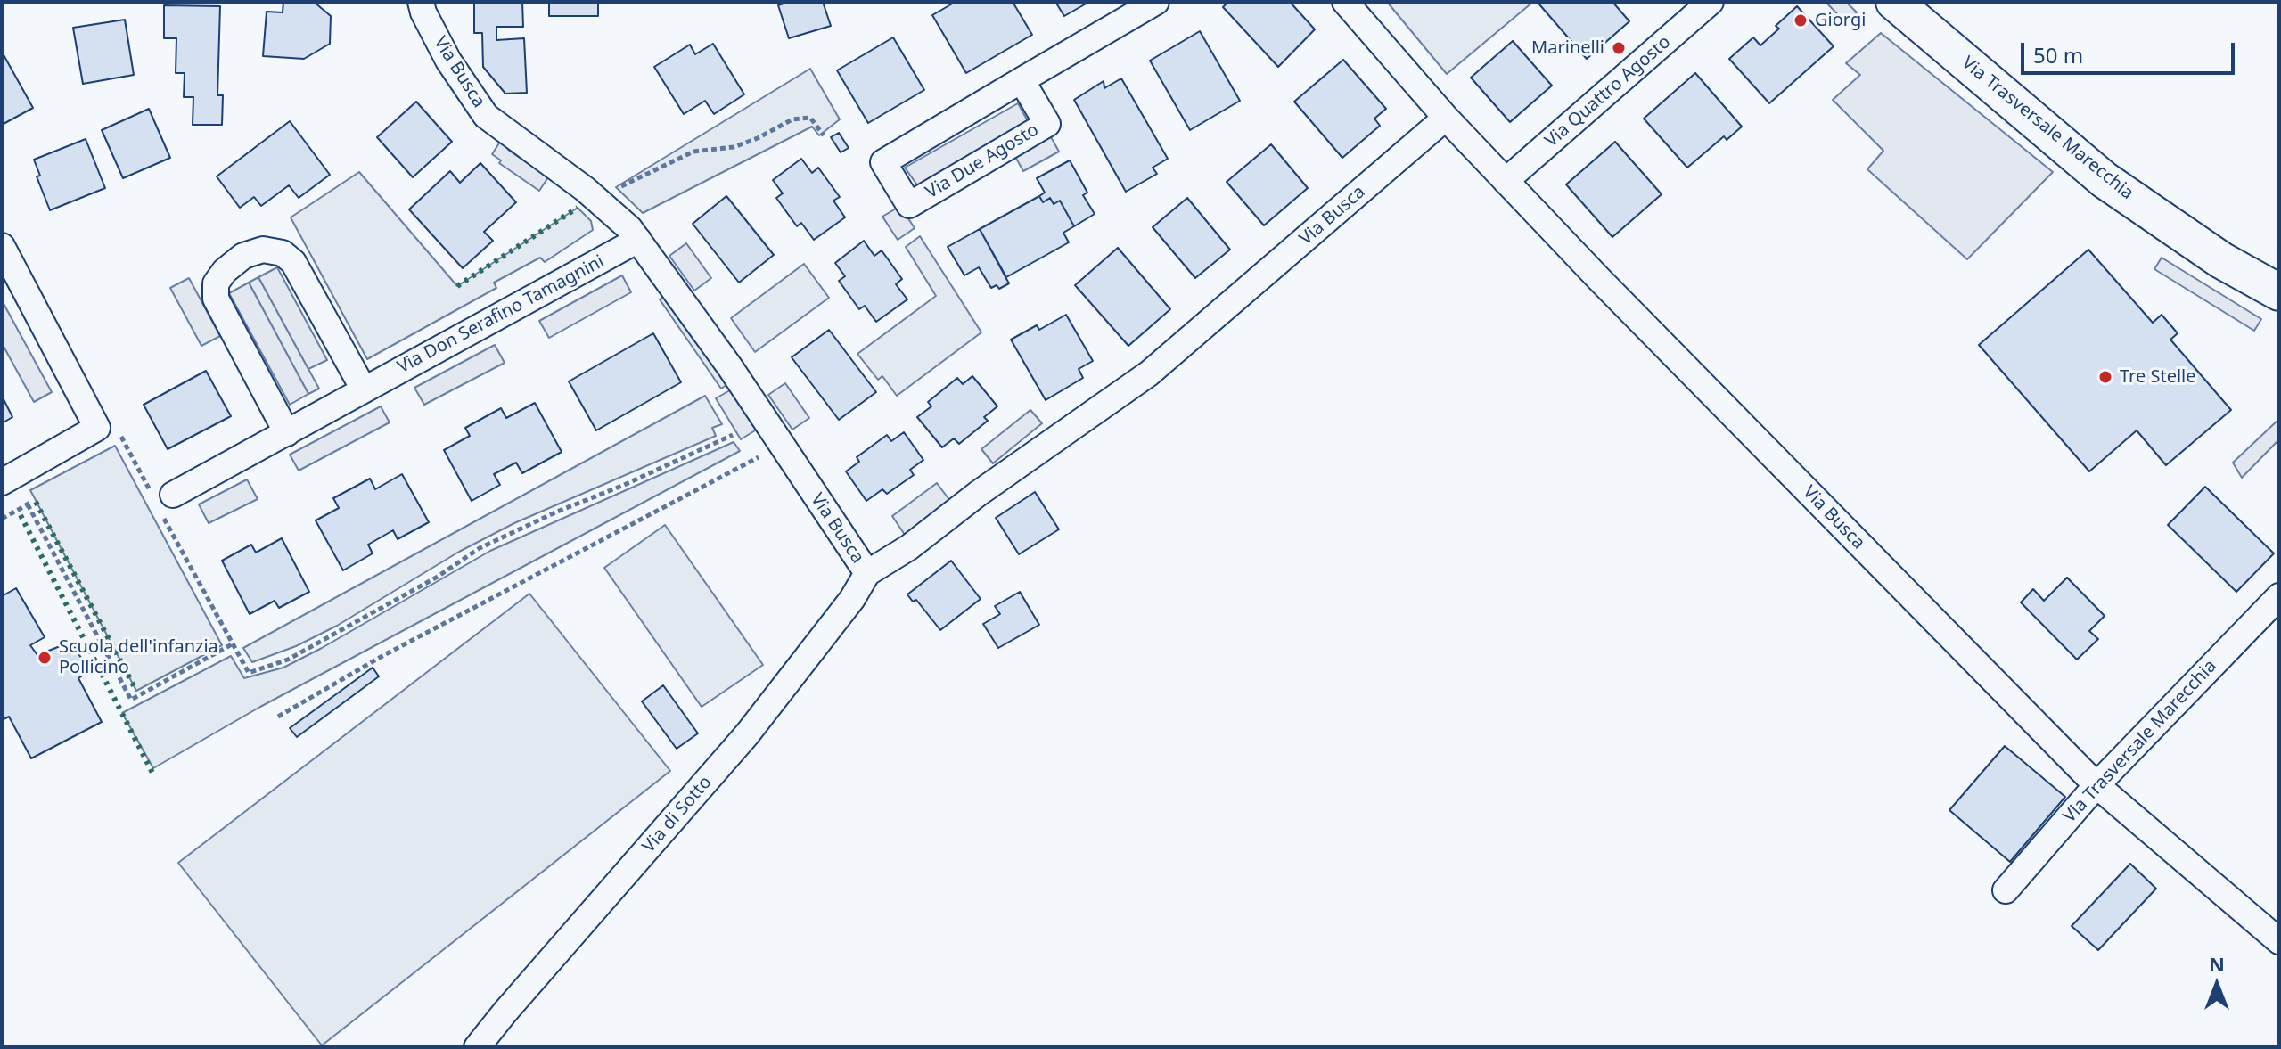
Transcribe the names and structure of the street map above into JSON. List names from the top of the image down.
{
  "streets": {
    "main road": ["Via Trasversale Marecchia"],
    "street": [
      "Via Busca",
      "Via Quattro Agosto",
      "Via Due Agosto",
      "Via Don Serafino Tamagnini",
      "Via di Sotto"
    ]
  },
  "crossings": [
    ["Via Busca", "Via Quattro Agosto"],
    ["Via Busca", "Via Trasversale Marecchia"],
    ["Via Busca", "Via Don Serafino Tamagnini"],
    ["Via Busca", "Via di Sotto"]
  ],
  "places": [
    "Giorgi",
    "Marinelli",
    "Tre Stelle",
    "Scuola dell'infanzia Pollicino"
  ],
  "scale_bar": "50 m",
  "north": "top"
}
